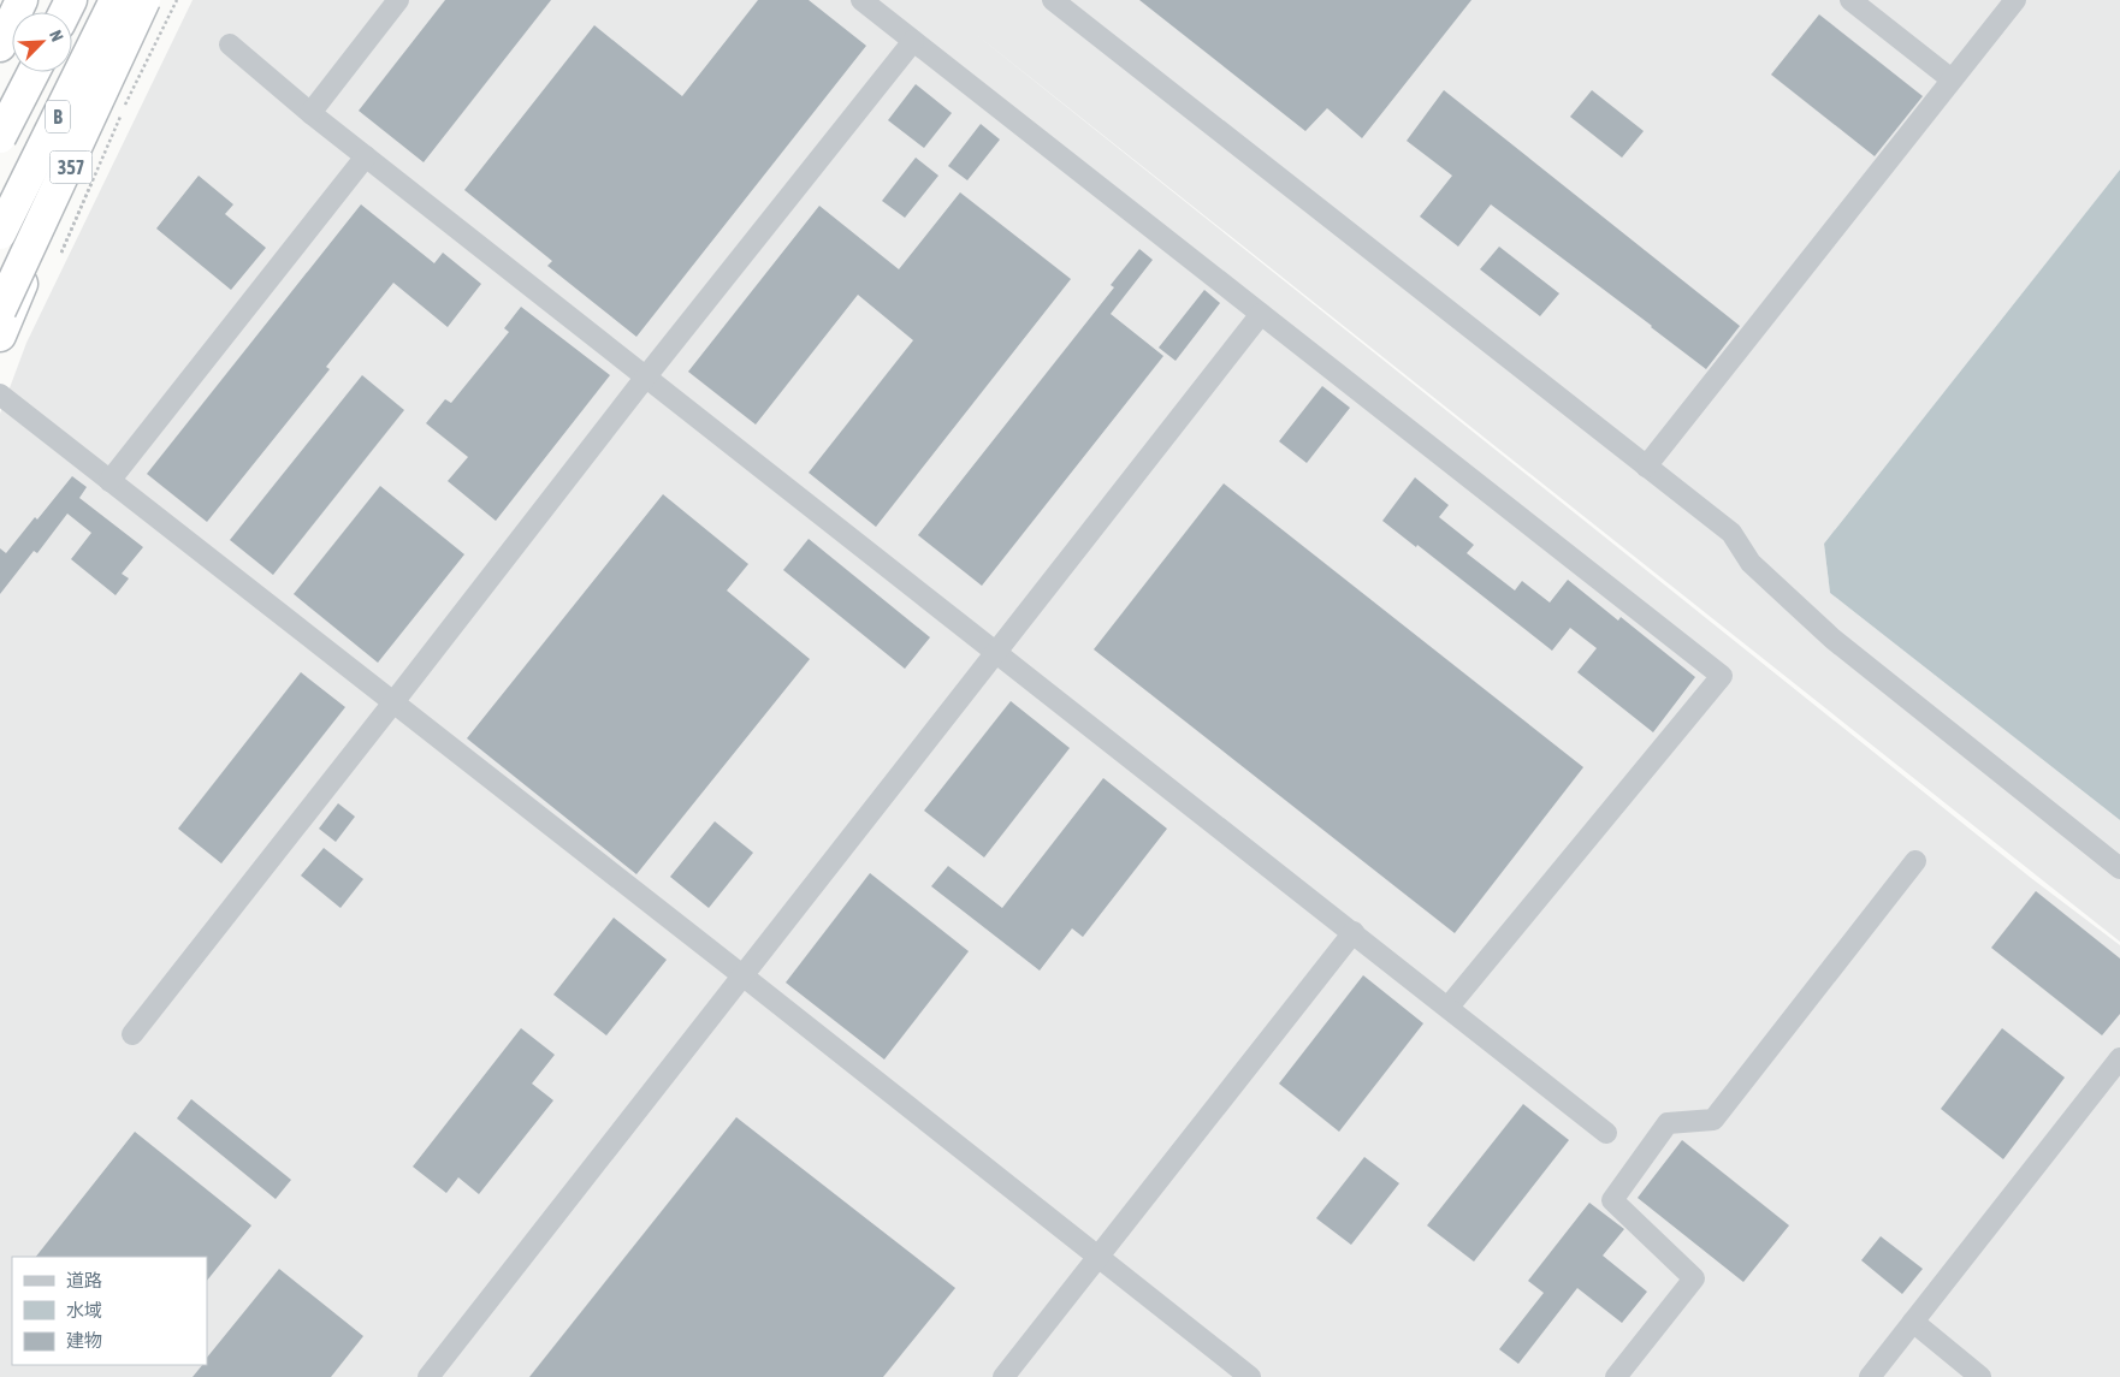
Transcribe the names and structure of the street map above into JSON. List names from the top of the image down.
{
  "streets": {
    "highway": ["B", "357"]
  },
  "legend": ["道路", "水域", "建物"],
  "north": "top right"
}
